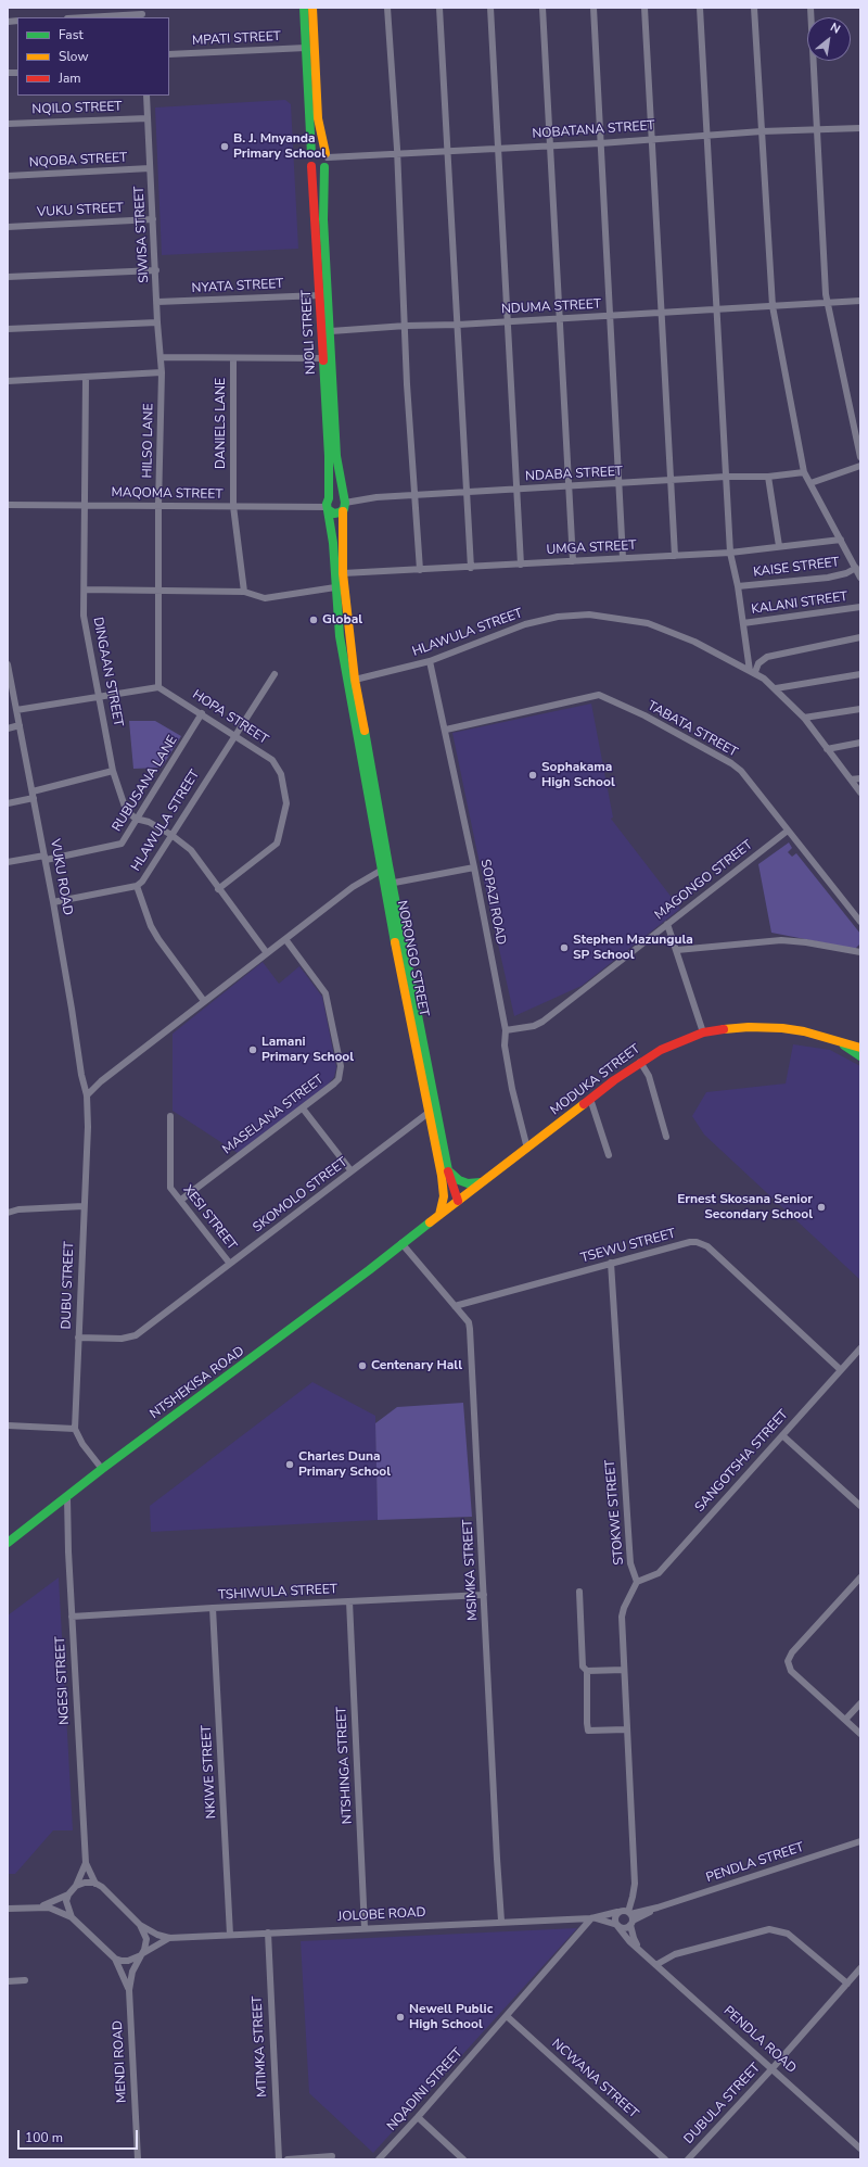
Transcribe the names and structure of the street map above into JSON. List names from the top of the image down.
{
  "streets": {
    "street": [
      "MPATI STREET",
      "NQILO STREET",
      "NOBATANA STREET",
      "NQOBA STREET",
      "VUKU STREET",
      "SIWISA STREET",
      "NYATA STREET",
      "NDUMA STREET",
      "NJOLI STREET",
      "DANIELS LANE",
      "HILSO LANE",
      "NDABA STREET",
      "MAQOMA STREET",
      "UMGA STREET",
      "KAISE STREET",
      "KALANI STREET",
      "HLAWULA STREET",
      "DINGAAN STREET",
      "HOPA STREET",
      "TABATA STREET",
      "RUBUSANA LANE",
      "VUKU ROAD",
      "MAGONGO STREET",
      "SOPAZI ROAD",
      "NORONGO STREET",
      "MODUKA STREET",
      "MASELANA STREET",
      "SKOMOLO STREET",
      "XESI STREET",
      "TSEWU STREET",
      "DUBU STREET",
      "NTSHEKISA ROAD",
      "SANGOTSHA STREET",
      "STOKWE STREET",
      "MSIMKA STREET",
      "TSHIWULA STREET",
      "NGESI STREET",
      "NTSHINGA STREET",
      "NKIWE STREET",
      "PENDLA STREET",
      "JOLOBE ROAD",
      "PENDLA ROAD",
      "MTIMKA STREET",
      "MENDI ROAD",
      "NCWANA STREET",
      "NQADINI STREET",
      "DUBULA STREET"
    ]
  },
  "crossings": [
    ["NQILO STREET", "SIWISA STREET"],
    ["NOBATANA STREET", "NJOLI STREET"],
    ["NQOBA STREET", "SIWISA STREET"],
    ["VUKU STREET", "SIWISA STREET"],
    ["SIWISA STREET", "NYATA STREET"],
    ["SIWISA STREET", "HILSO LANE"],
    ["NYATA STREET", "NJOLI STREET"],
    ["NDUMA STREET", "NJOLI STREET"],
    ["NJOLI STREET", "NDABA STREET"],
    ["NJOLI STREET", "MAQOMA STREET"],
    ["NJOLI STREET", "NORONGO STREET"],
    ["DANIELS LANE", "MAQOMA STREET"],
    ["HILSO LANE", "MAQOMA STREET"],
    ["MAQOMA STREET", "DINGAAN STREET"],
    ["HLAWULA STREET", "HOPA STREET"],
    ["HLAWULA STREET", "VUKU ROAD"],
    ["HLAWULA STREET", "SOPAZI ROAD"],
    ["DINGAAN STREET", "RUBUSANA LANE"],
    ["HOPA STREET", "RUBUSANA LANE"],
    ["TABATA STREET", "MAGONGO STREET"],
    ["TABATA STREET", "SOPAZI ROAD"],
    ["RUBUSANA LANE", "VUKU ROAD"],
    ["VUKU ROAD", "DUBU STREET"],
    ["MAGONGO STREET", "SOPAZI ROAD"],
    ["SOPAZI ROAD", "MODUKA STREET"],
    ["NORONGO STREET", "MODUKA STREET"],
    ["NORONGO STREET", "SKOMOLO STREET"],
    ["MODUKA STREET", "NTSHEKISA ROAD"],
    ["MODUKA STREET", "MSIMKA STREET"],
    ["MASELANA STREET", "XESI STREET"],
    ["SKOMOLO STREET", "XESI STREET"],
    ["SKOMOLO STREET", "DUBU STREET"],
    ["TSEWU STREET", "SANGOTSHA STREET"],
    ["TSEWU STREET", "STOKWE STREET"],
    ["TSEWU STREET", "MSIMKA STREET"],
    ["NTSHEKISA ROAD", "MSIMKA STREET"],
    ["NTSHEKISA ROAD", "NGESI STREET"],
    ["SANGOTSHA STREET", "STOKWE STREET"],
    ["MSIMKA STREET", "TSHIWULA STREET"],
    ["MSIMKA STREET", "JOLOBE ROAD"],
    ["TSHIWULA STREET", "NGESI STREET"],
    ["TSHIWULA STREET", "NTSHINGA STREET"],
    ["TSHIWULA STREET", "NKIWE STREET"],
    ["NTSHINGA STREET", "JOLOBE ROAD"],
    ["NKIWE STREET", "JOLOBE ROAD"],
    ["PENDLA STREET", "JOLOBE ROAD"],
    ["PENDLA STREET", "PENDLA ROAD"],
    ["JOLOBE ROAD", "PENDLA ROAD"],
    ["JOLOBE ROAD", "MTIMKA STREET"],
    ["JOLOBE ROAD", "MENDI ROAD"],
    ["JOLOBE ROAD", "NQADINI STREET"],
    ["PENDLA ROAD", "DUBULA STREET"],
    ["NCWANA STREET", "NQADINI STREET"]
  ],
  "places": [
    "B. J. Mnyanda Primary School",
    "Global",
    "Sophakama High School",
    "Stephen Mazungula SP School",
    "Lamani Primary School",
    "Ernest Skosana Senior Secondary School",
    "Centenary Hall",
    "Charles Duna Primary School",
    "Newell Public High School"
  ],
  "legend": ["Fast", "Slow", "Jam"],
  "scale_bar": "100 m",
  "north": "top right"
}
